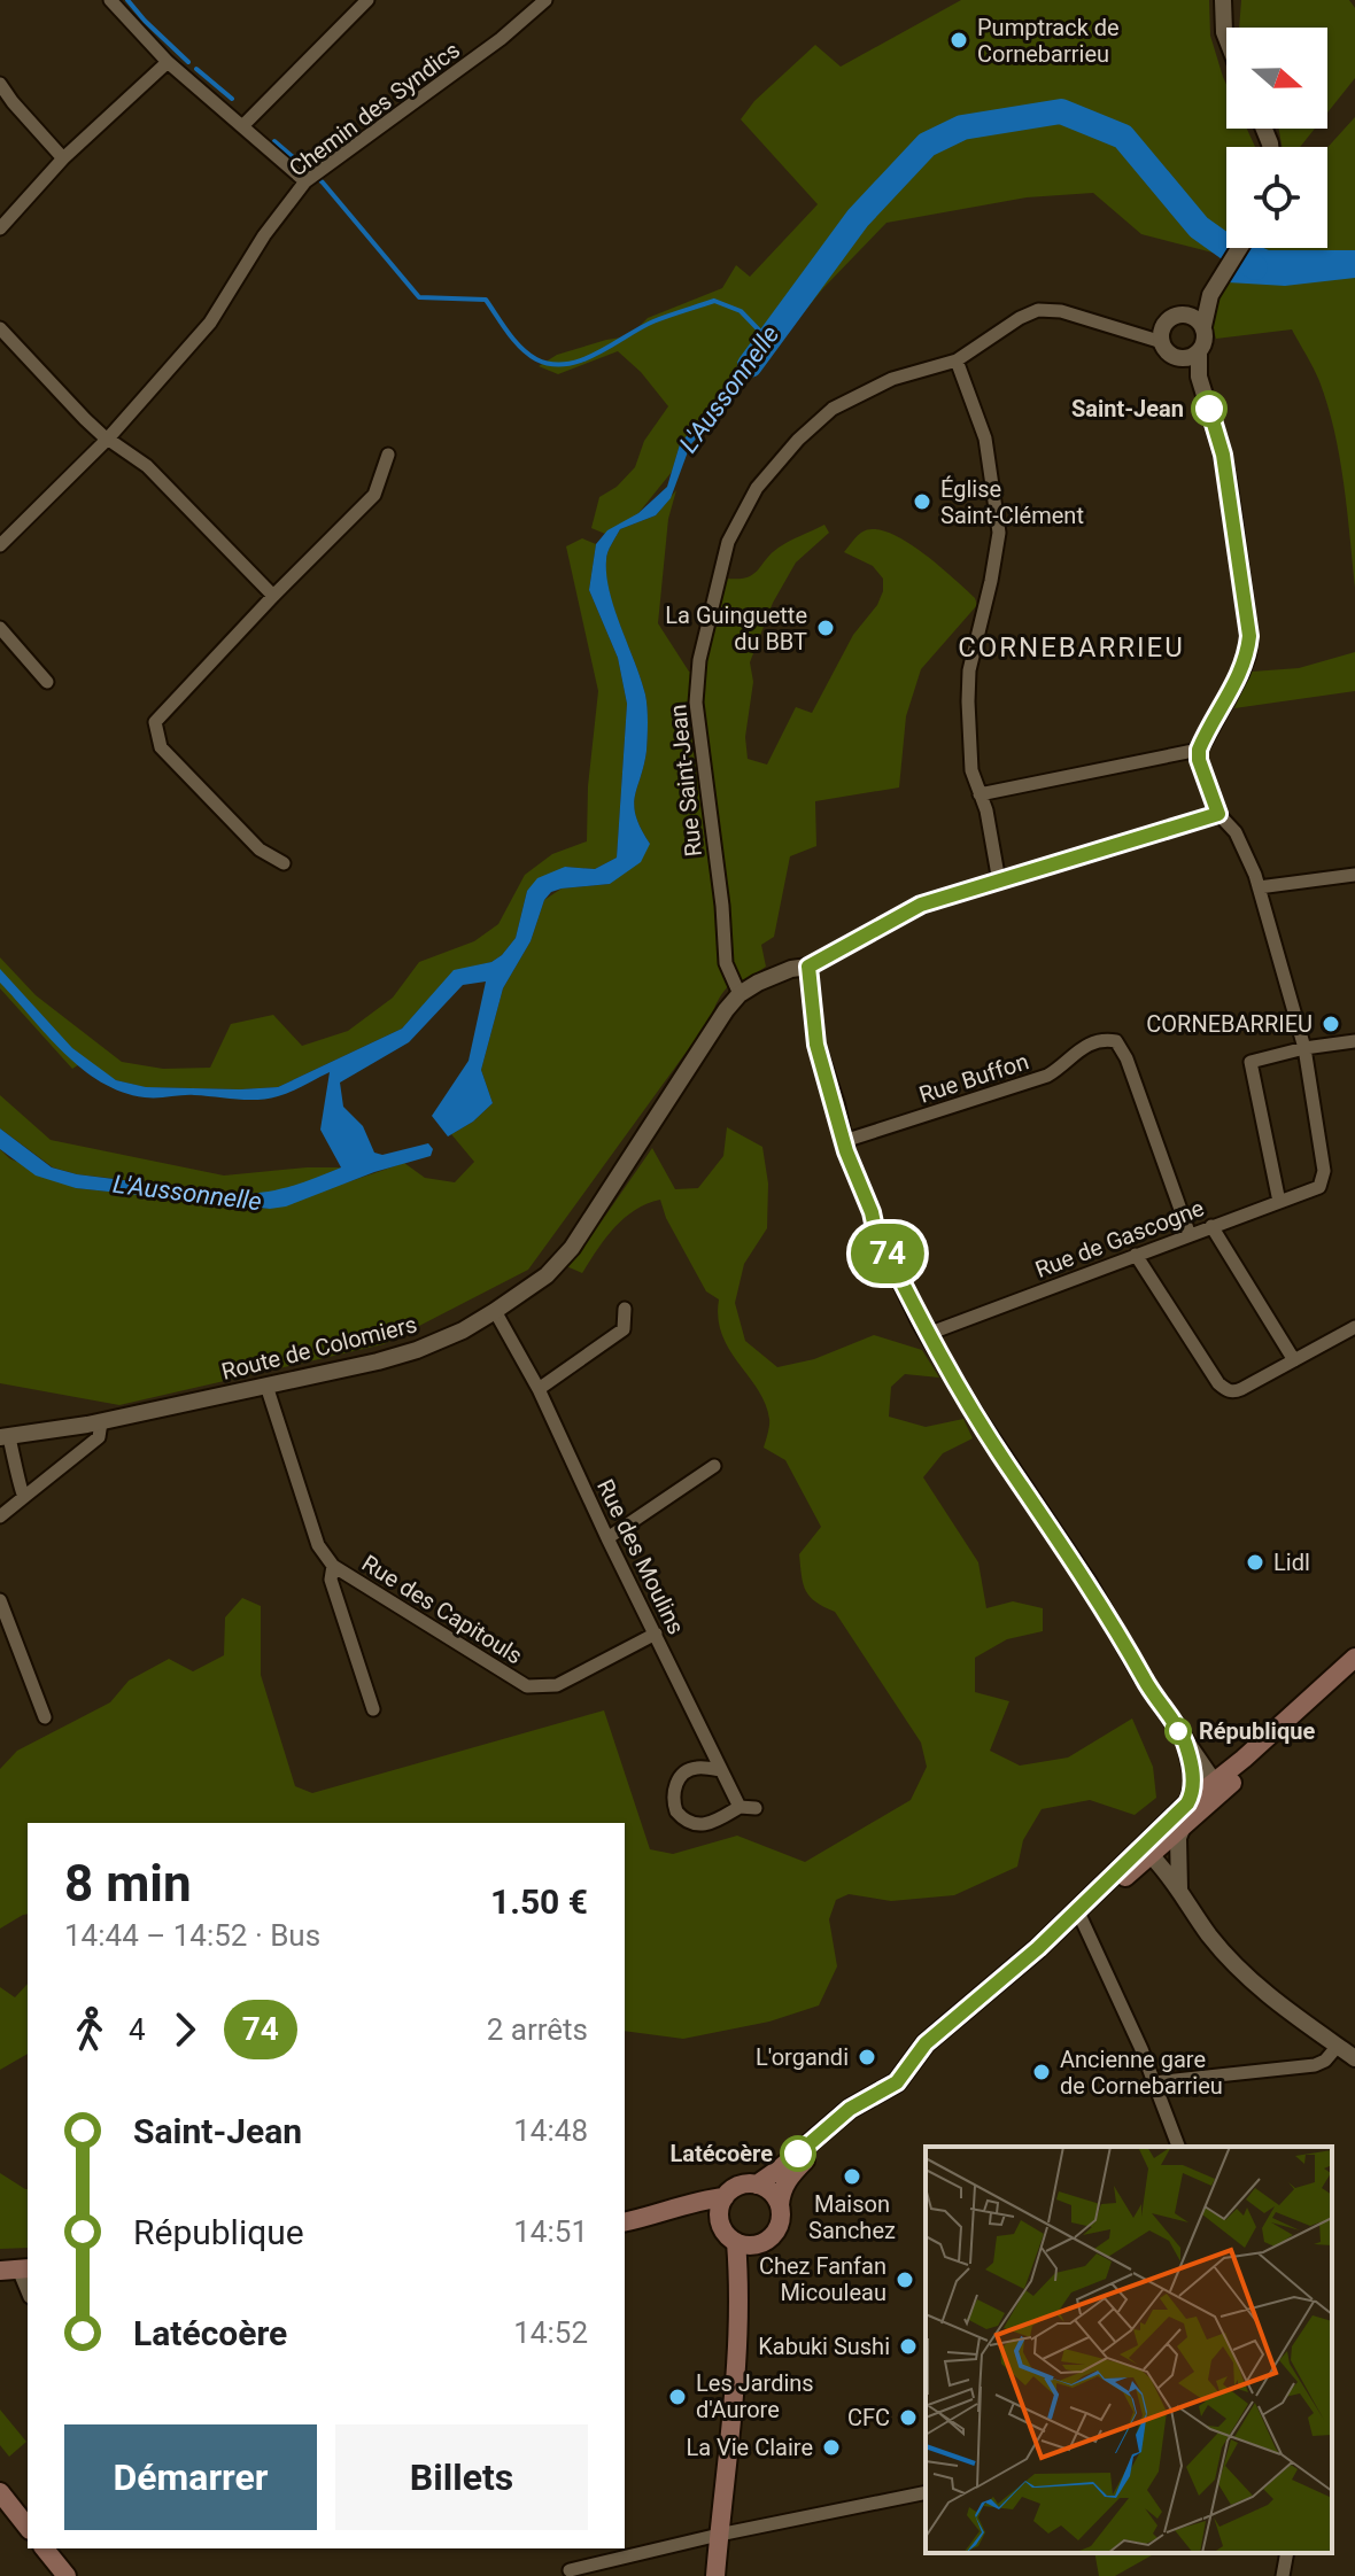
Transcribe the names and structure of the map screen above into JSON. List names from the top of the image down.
{
  "streets": {
    "street": [
      "Chemin des Syndics",
      "Rue Saint-Jean",
      "Rue Buffon",
      "Rue de Gascogne",
      "Route de Colomiers",
      "Rue des Moulins",
      "Rue des Capitouls"
    ]
  },
  "crossings": [
    ["Rue Saint-Jean", "Route de Colomiers"],
    ["Rue Buffon", "Rue de Gascogne"],
    ["Route de Colomiers", "Rue des Moulins"],
    ["Route de Colomiers", "Rue des Capitouls"],
    ["Rue des Moulins", "Rue des Capitouls"]
  ],
  "districts": ["CORNEBARRIEU"],
  "water": ["L'Aussonnelle"],
  "places": [
    "Pumptrack de Cornebarrieu",
    "Saint-Jean",
    "Église Saint-Clément",
    "La Guinguette du BBT",
    "CORNEBARRIEU",
    "Lidl",
    "République",
    "L'organdi",
    "Ancienne gare de Cornebarrieu",
    "Latécoère",
    "Maison Sanchez",
    "Chez Fanfan Micouleau",
    "Kabuki Sushi",
    "Les Jardins d'Aurore",
    "CFC",
    "La Vie Claire"
  ],
  "lines": ["bus line 74"],
  "north": "right",
  "page": {
    "on_map": "74",
    "heading": ["8 min", "14:44 – 14:52 · Bus", "1.50 €"],
    "legs": ["4", "74", "2 arrêts"],
    "list": [
      {
        "name": "Saint-Jean",
        "value": "14:48"
      },
      {
        "name": "République",
        "value": "14:51"
      },
      {
        "name": "Latécoère",
        "value": "14:52"
      }
    ],
    "buttons": ["Démarrer", "Billets"]
  }
}
